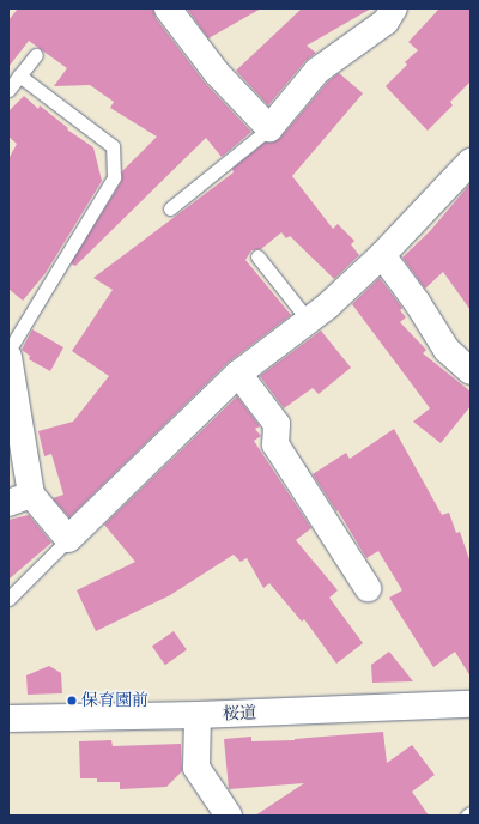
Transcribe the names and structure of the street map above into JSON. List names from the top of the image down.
{
  "streets": {
    "street": ["桜道"]
  },
  "places": ["保育園前"]
}
